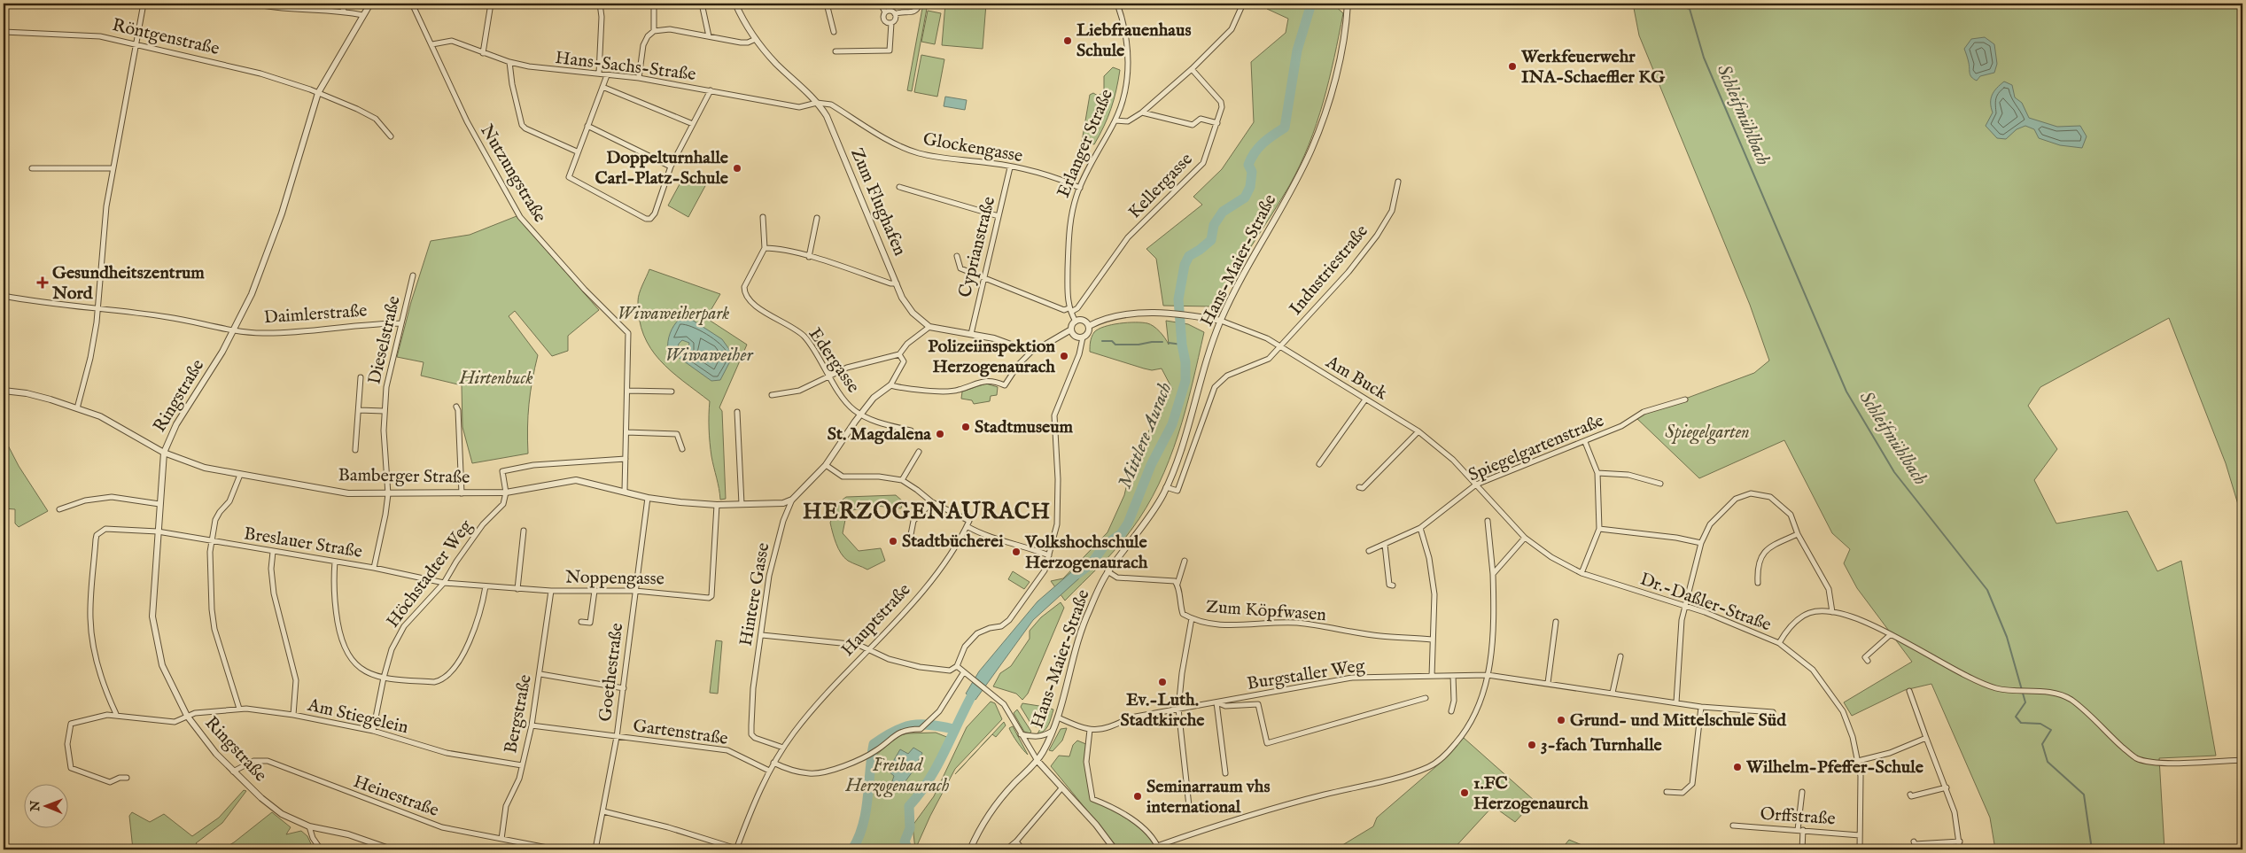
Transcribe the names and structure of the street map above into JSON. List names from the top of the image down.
{
  "streets": {
    "street": [
      "Röntgenstraße",
      "Hans-Sachs-Straße",
      "Erlanger Straße",
      "Glockengasse",
      "Nutzungstraße",
      "Kellergasse",
      "Zum Flughafen",
      "Cyprianstraße",
      "Hans-Maier-Straße",
      "Industriestraße",
      "Daimlerstraße",
      "Dieselstraße",
      "Edergasse",
      "Am Buck",
      "Ringstraße",
      "Spiegelgartenstraße",
      "Bamberger Straße",
      "Breslauer Straße",
      "Höchstadter Weg",
      "Noppengasse",
      "Hintere Gasse",
      "Dr.-Daßler-Straße",
      "Zum Köpfwasen",
      "Hauptstraße",
      "Goethestraße",
      "Burgstaller Weg",
      "Bergstraße",
      "Am Stiegelein",
      "Gartenstraße",
      "Heinestraße",
      "Orffstraße"
    ]
  },
  "crossings": [
    ["Röntgenstraße", "Ringstraße"],
    ["Hans-Sachs-Straße", "Glockengasse"],
    ["Hans-Sachs-Straße", "Nutzungstraße"],
    ["Hans-Sachs-Straße", "Zum Flughafen"],
    ["Erlanger Straße", "Glockengasse"],
    ["Erlanger Straße", "Kellergasse"],
    ["Glockengasse", "Zum Flughafen"],
    ["Glockengasse", "Cyprianstraße"],
    ["Hans-Maier-Straße", "Industriestraße"],
    ["Hans-Maier-Straße", "Am Buck"],
    ["Hans-Maier-Straße", "Burgstaller Weg"],
    ["Industriestraße", "Am Buck"],
    ["Daimlerstraße", "Dieselstraße"],
    ["Daimlerstraße", "Ringstraße"],
    ["Dieselstraße", "Bamberger Straße"],
    ["Dieselstraße", "Breslauer Straße"],
    ["Edergasse", "Hintere Gasse"],
    ["Am Buck", "Spiegelgartenstraße"],
    ["Am Buck", "Dr.-Daßler-Straße"],
    ["Ringstraße", "Bamberger Straße"],
    ["Ringstraße", "Breslauer Straße"],
    ["Ringstraße", "Am Stiegelein"],
    ["Ringstraße", "Heinestraße"],
    ["Spiegelgartenstraße", "Dr.-Daßler-Straße"],
    ["Bamberger Straße", "Höchstadter Weg"],
    ["Bamberger Straße", "Noppengasse"],
    ["Bamberger Straße", "Hintere Gasse"],
    ["Bamberger Straße", "Goethestraße"],
    ["Breslauer Straße", "Höchstadter Weg"],
    ["Breslauer Straße", "Noppengasse"],
    ["Breslauer Straße", "Am Stiegelein"],
    ["Höchstadter Weg", "Noppengasse"],
    ["Höchstadter Weg", "Am Stiegelein"],
    ["Noppengasse", "Goethestraße"],
    ["Noppengasse", "Bergstraße"],
    ["Hintere Gasse", "Hauptstraße"],
    ["Dr.-Daßler-Straße", "Orffstraße"],
    ["Hauptstraße", "Gartenstraße"],
    ["Goethestraße", "Gartenstraße"],
    ["Bergstraße", "Am Stiegelein"],
    ["Bergstraße", "Gartenstraße"],
    ["Bergstraße", "Heinestraße"]
  ],
  "districts": ["HERZOGENAURACH"],
  "water": ["Schleifmühlbach", "Wiwaweiher", "Mittlere Aurach"],
  "parks": [
    "Wiwaweiherpark",
    "Hirtenbuck",
    "Spiegelgarten",
    "Freibad Herzogenaurach"
  ],
  "places": {
    "other": [
      "Liebfrauenhaus Schule",
      "Werkfeuerwehr INA-Schaeffler KG",
      "Doppelturnhalle Carl-Platz-Schule",
      "Polizeiinspektion Herzogenaurach",
      "Stadtmuseum",
      "St. Magdalena",
      "Stadtbücherei",
      "Volkshochschule Herzogenaurach",
      "Ev.-Luth. Stadtkirche",
      "Grund- und Mittelschule Süd",
      "3-fach Turnhalle",
      "Wilhelm-Pfeffer-Schule",
      "1.FC Herzogenaurch",
      "Seminarraum vhs international"
    ],
    "health": ["Gesundheitszentrum Nord"]
  },
  "north": "left"
}
